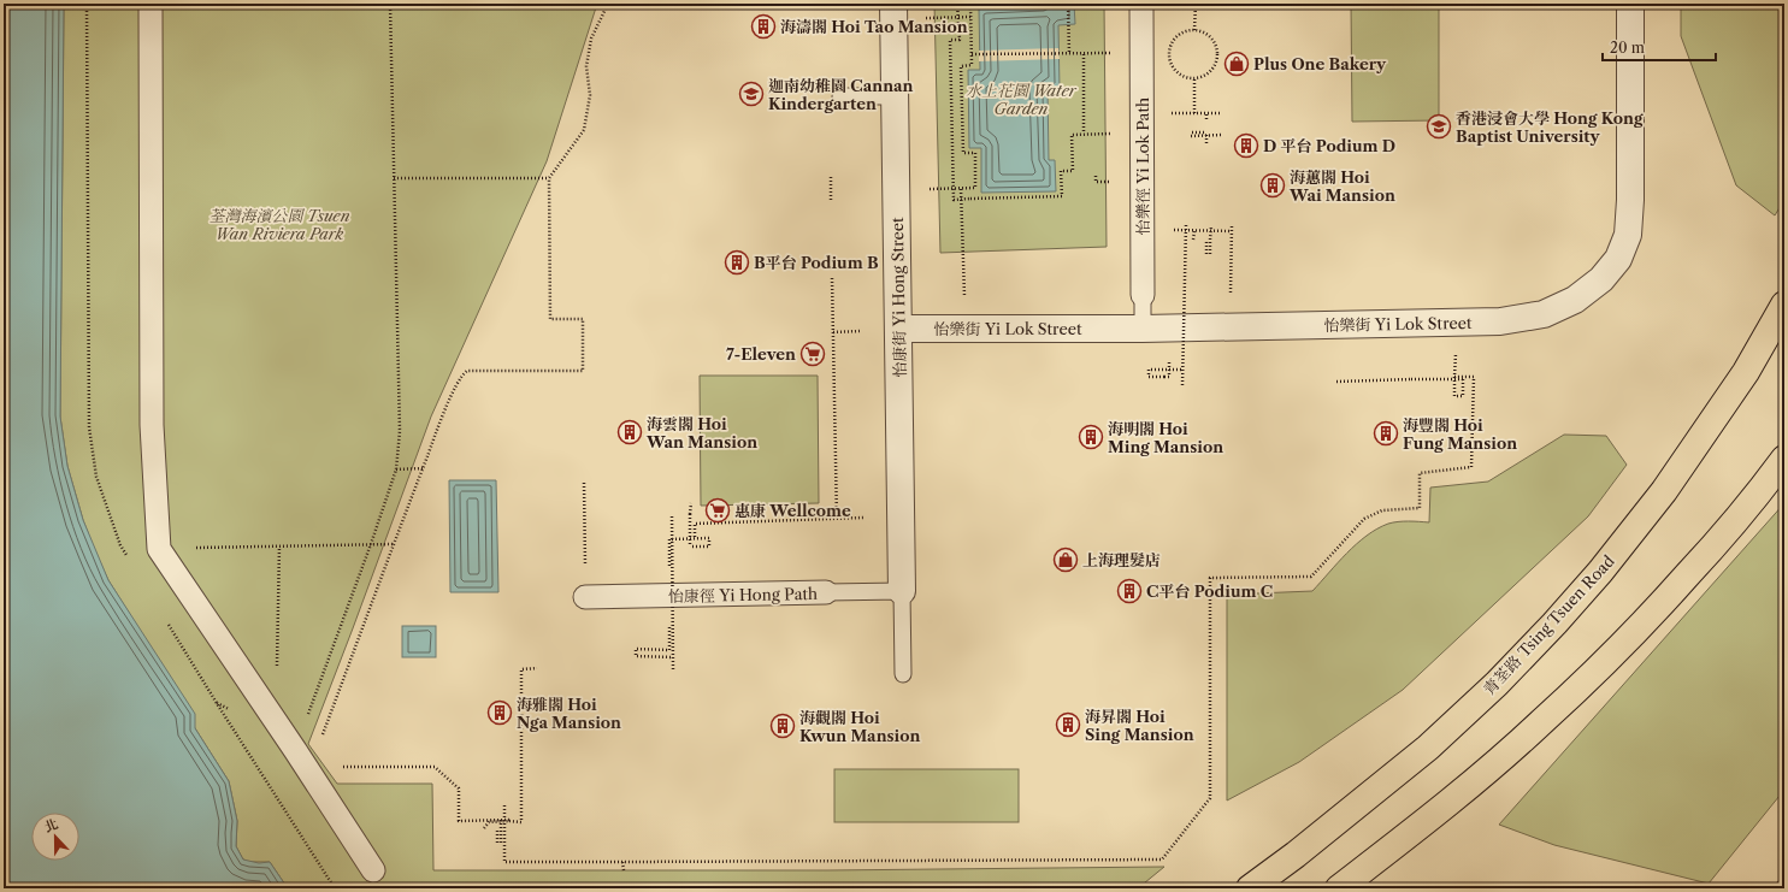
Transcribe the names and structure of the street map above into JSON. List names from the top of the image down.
{
  "streets": {
    "main road": ["青荃路 Tsing Tsuen Road"],
    "street": [
      "怡樂徑 Yi Lok Path",
      "怡康街 Yi Hong Street",
      "怡樂街 Yi Lok Street",
      "怡康徑 Yi Hong Path"
    ]
  },
  "crossings": [
    ["怡樂徑 Yi Lok Path", "怡樂街 Yi Lok Street"],
    ["怡康街 Yi Hong Street", "怡樂街 Yi Lok Street"],
    ["怡康街 Yi Hong Street", "怡康徑 Yi Hong Path"]
  ],
  "parks": ["水上花園 Water Garden", "荃灣海濱公園 Tsuen Wan Riviera Park"],
  "places": {
    "building": [
      "海濤閣 Hoi Tao Mansion",
      "D 平台 Podium D",
      "海蕙閣 Hoi Wai Mansion",
      "B平台 Podium B",
      "海雲閣 Hoi Wan Mansion",
      "海豐閣 Hoi Fung Mansion",
      "海明閣 Hoi Ming Mansion",
      "C平台 Podium C",
      "海雅閣 Hoi Nga Mansion",
      "海昇閣 Hoi Sing Mansion",
      "海觀閣 Hoi Kwun Mansion"
    ],
    "shop": ["Plus One Bakery", "上海理髮店"],
    "school or university": ["迦南幼稚園 Cannan Kindergarten", "香港浸會大學 Hong Kong Baptist University"],
    "supermarket": ["7-Eleven", "惠康 Wellcome"]
  },
  "scale_bar": "20 m",
  "north": "top"
}
